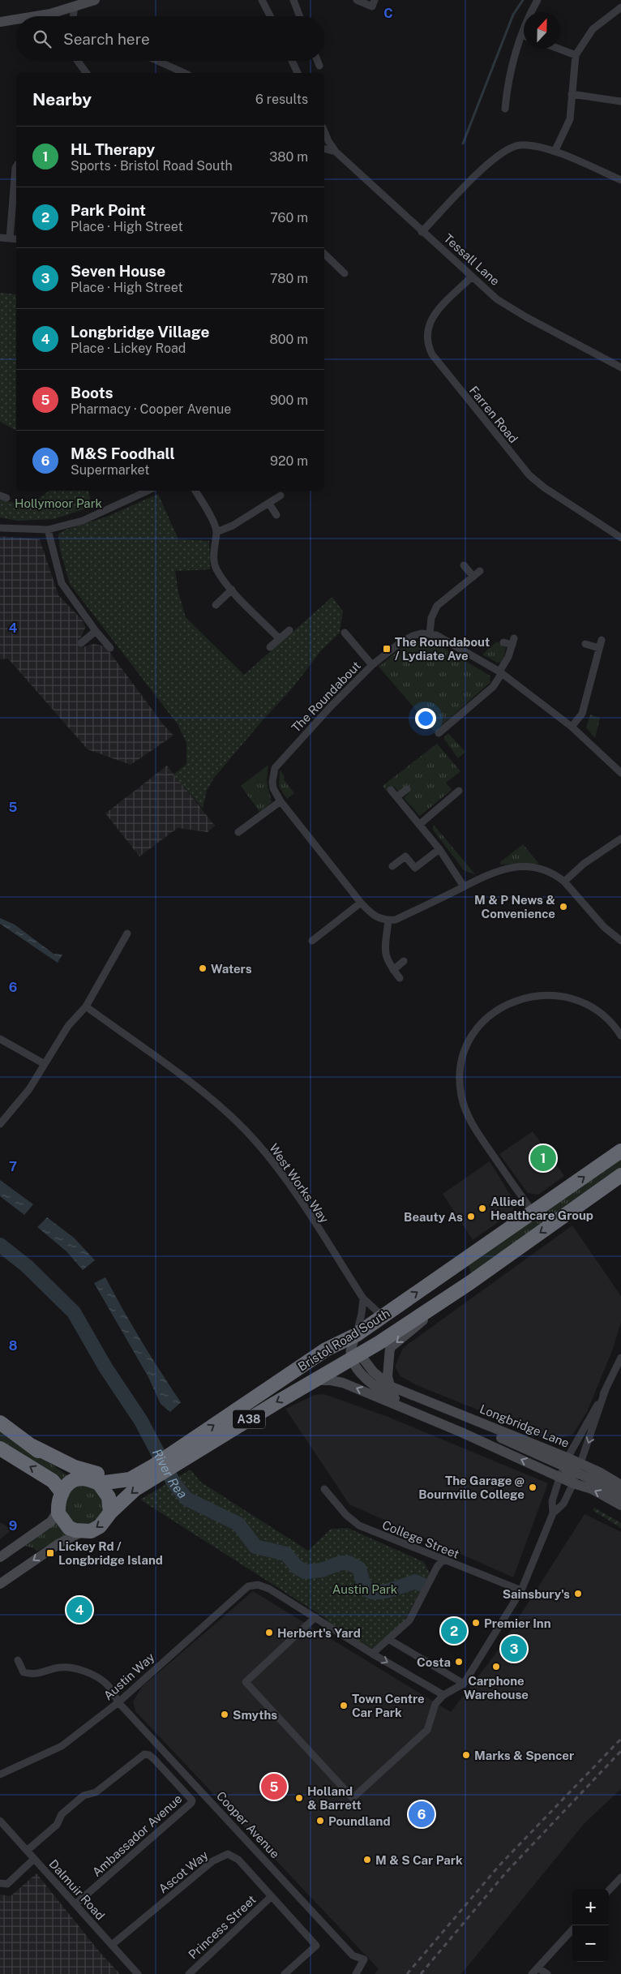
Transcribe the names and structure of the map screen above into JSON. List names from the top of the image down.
{
  "streets": {
    "highway": ["Bristol Road South", "A38"],
    "street": [
      "Tessall Lane",
      "Farren Road",
      "The Roundabout",
      "West Works Way",
      "Longbridge Lane",
      "College Street",
      "Austin Way",
      "Cooper Avenue",
      "Ambassador Avenue",
      "Ascot Way",
      "Dalmuir Road",
      "Princess Street"
    ]
  },
  "crossings": [
    ["Tessall Lane", "Farren Road"],
    ["West Works Way", "Bristol Road South"],
    ["Bristol Road South", "Longbridge Lane"],
    ["Austin Way", "Cooper Avenue"],
    ["Ambassador Avenue", "Dalmuir Road"],
    ["Ascot Way", "Dalmuir Road"],
    ["Ascot Way", "Princess Street"]
  ],
  "water": ["River Rea"],
  "parks": ["Hollymoor Park", "Austin Park"],
  "places": {
    "transit": ["The Roundabout / Lydiate Ave", "Lickey Rd / Longbridge Island"],
    "other": [
      "M & P News & Convenience",
      "Waters",
      "Allied Healthcare Group",
      "Beauty As",
      "The Garage @ Bournville College",
      "Sainsbury's",
      "Premier Inn",
      "Herbert's Yard",
      "Costa",
      "Carphone Warehouse",
      "Town Centre Car Park",
      "Smyths",
      "Marks & Spencer",
      "Holland & Barrett",
      "Poundland",
      "M & S Car Park"
    ]
  },
  "north": "top",
  "page": {
    "search": "Search here",
    "heading": ["Nearby", "6 results"],
    "list": [
      {
        "mark": "1",
        "name": "HL Therapy",
        "note": "Sports · Bristol Road South",
        "value": "380 m"
      },
      {
        "mark": "2",
        "name": "Park Point",
        "note": "Place · High Street",
        "value": "760 m"
      },
      {
        "mark": "3",
        "name": "Seven House",
        "note": "Place · High Street",
        "value": "780 m"
      },
      {
        "mark": "4",
        "name": "Longbridge Village",
        "note": "Place · Lickey Road",
        "value": "800 m"
      },
      {
        "mark": "5",
        "name": "Boots",
        "note": "Pharmacy · Cooper Avenue",
        "value": "900 m"
      },
      {
        "mark": "6",
        "name": "M&S Foodhall",
        "note": "Supermarket",
        "value": "920 m"
      }
    ],
    "pins": [
      "1",
      "4",
      "2",
      "3",
      "5",
      "6"
    ],
    "map_buttons": ["+", "−"]
  },
  "grid": {
    "columns": ["C"],
    "rows": [
      "4",
      "5",
      "6",
      "7",
      "8",
      "9"
    ]
  }
}
